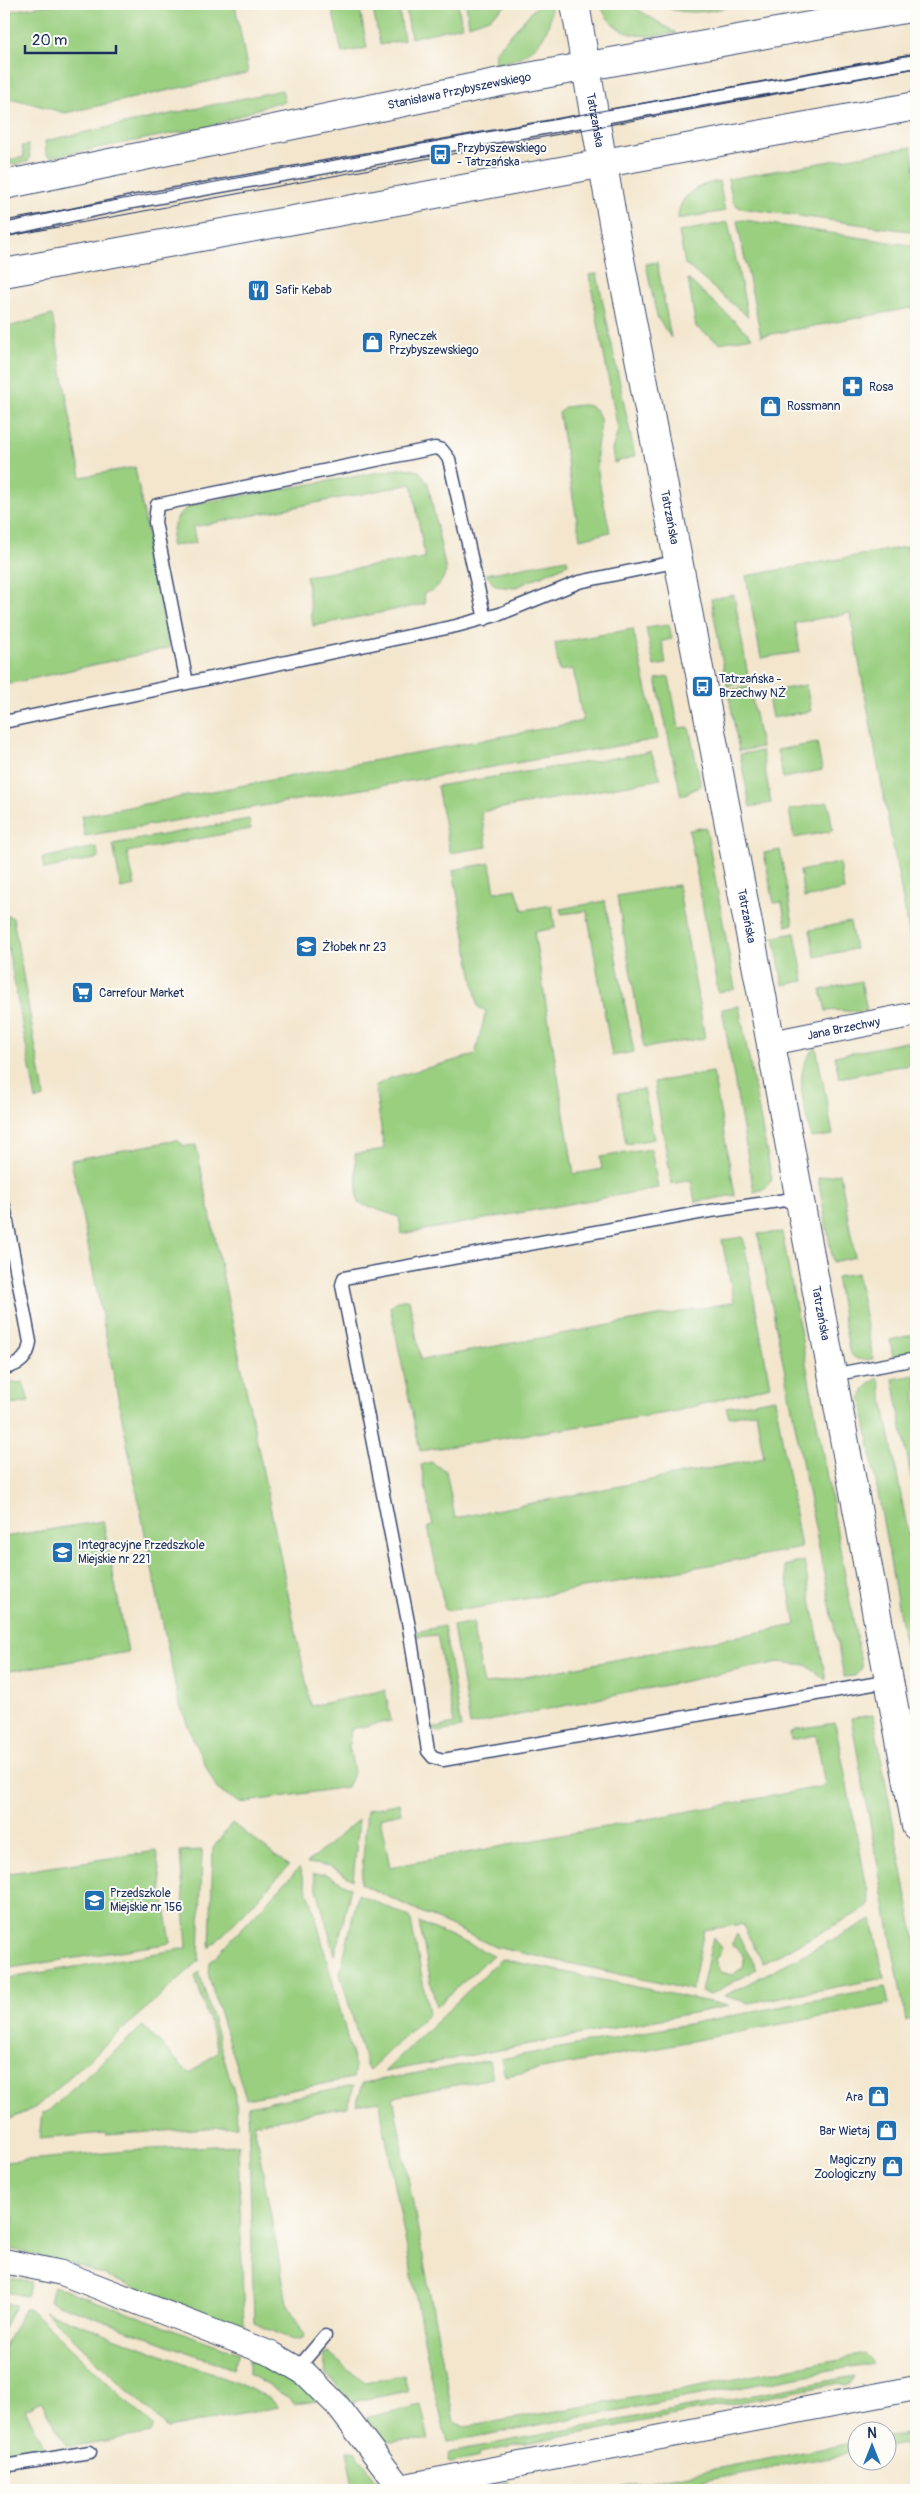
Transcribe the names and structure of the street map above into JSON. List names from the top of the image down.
{
  "streets": {
    "street": ["Stanisława Przybyszewskiego", "Tatrzańska", "Jana Brzechwy"]
  },
  "crossings": [
    ["Stanisława Przybyszewskiego", "Tatrzańska"],
    ["Tatrzańska", "Jana Brzechwy"]
  ],
  "places": {
    "bus stop": ["Przybyszewskiego - Tatrzańska", "Tatrzańska - Brzechwy NŻ"],
    "restaurant": ["Safir Kebab"],
    "shop": [
      "Ryneczek Przybyszewskiego",
      "Rossmann",
      "Ara",
      "Bar Wietaj",
      "Magiczny Zoologiczny"
    ],
    "pharmacy": ["Rosa"],
    "school or university": ["Żłobek nr 23", "Integracyjne Przedszkole Miejskie nr 221", "Przedszkole Miejskie nr 156"],
    "supermarket": ["Carrefour Market"]
  },
  "scale_bar": "20 m",
  "north": "top"
}
